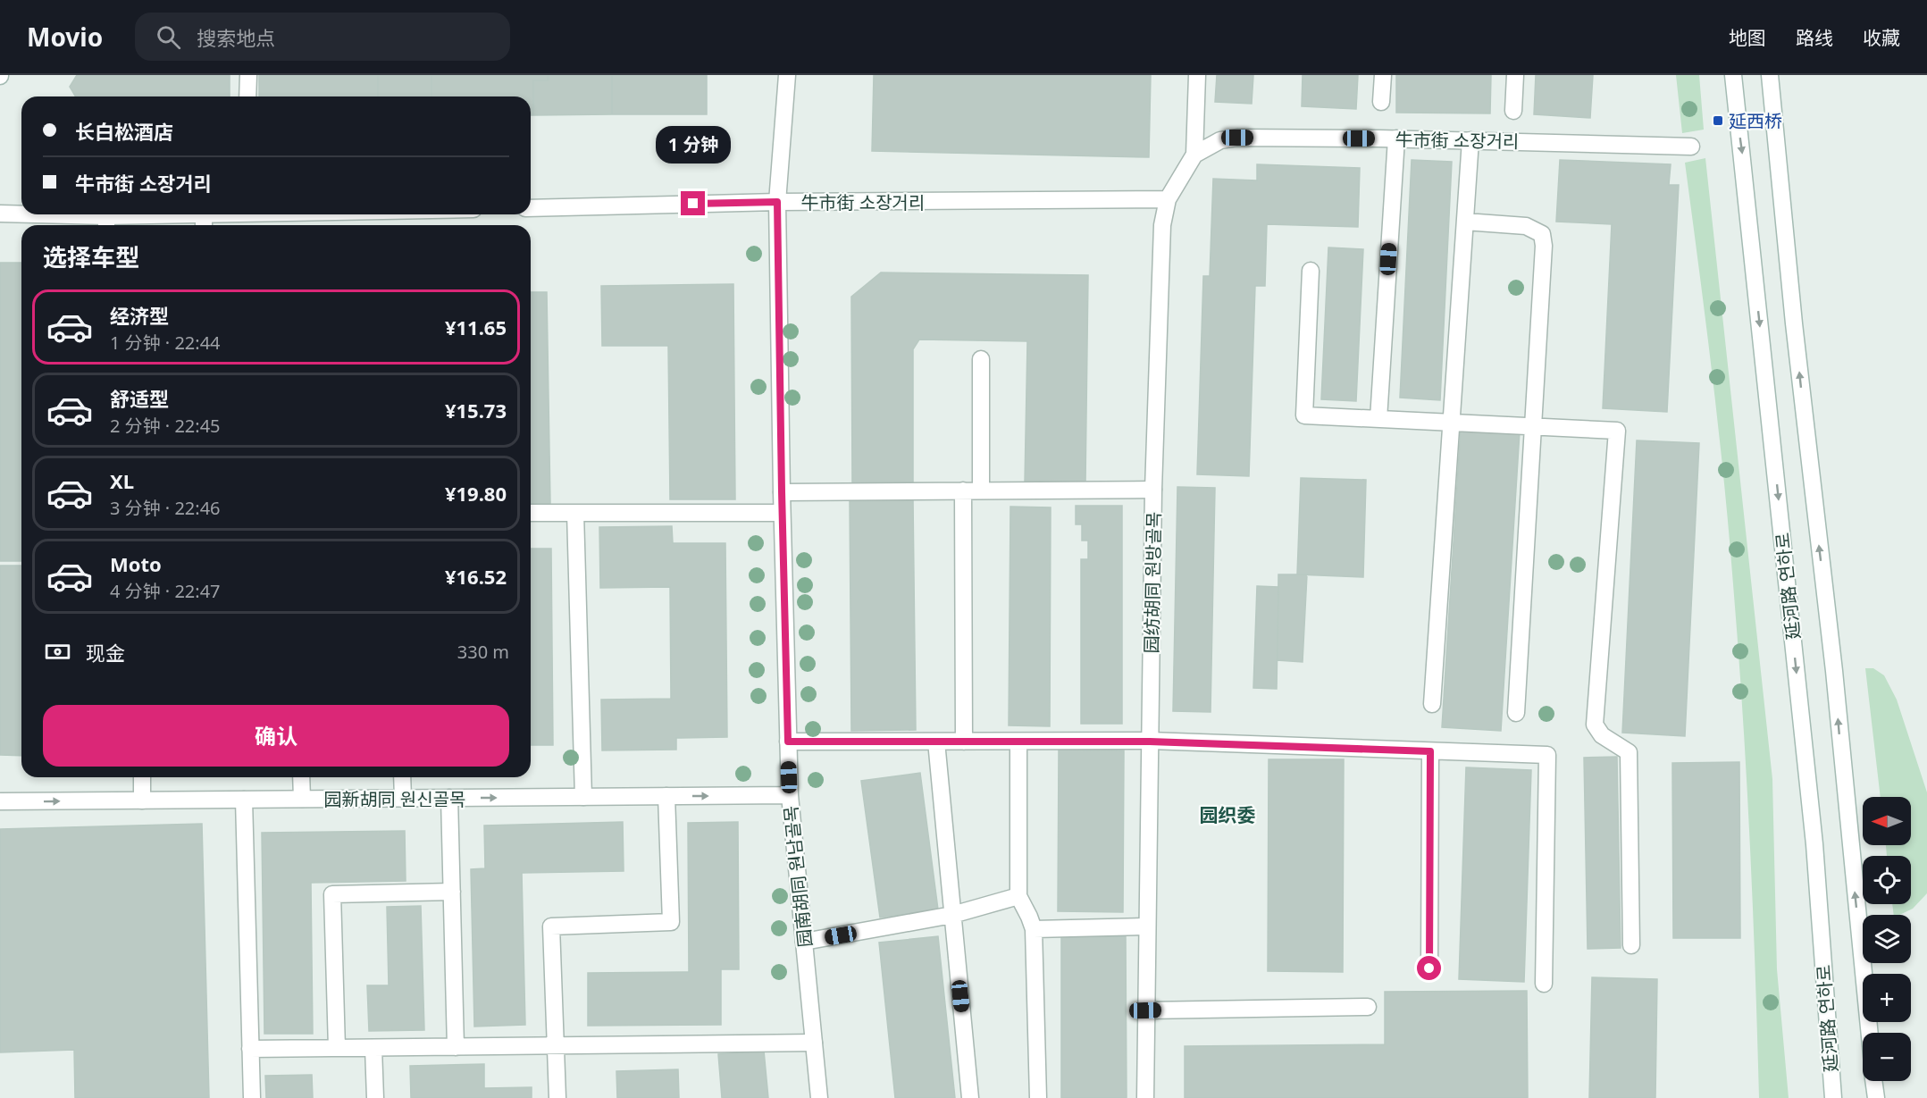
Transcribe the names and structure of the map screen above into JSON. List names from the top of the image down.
{
  "streets": {
    "street": [
      "牛市街 소장거리",
      "园纺胡同 원방골목",
      "延河路 연하로",
      "园新胡同 원신골목",
      "园南胡同 원남골목"
    ]
  },
  "crossings": [
    ["牛市街 소장거리", "园纺胡同 원방골목"],
    ["牛市街 소장거리", "园南胡同 원남골목"],
    ["园新胡同 원신골목", "园南胡同 원남골목"]
  ],
  "one_way": ["园新胡同 원신골목"],
  "districts": ["园织委"],
  "places": {
    "transit": ["延西桥"]
  },
  "north": "left",
  "page": {
    "header": "Movio",
    "search": "搜索地点",
    "nav": ["地图", "路线", "收藏"],
    "banner": ["长白松酒店", "牛市街 소장거리"],
    "bubble": "1 分钟",
    "heading": "选择车型",
    "list": [
      {
        "name": "经济型",
        "note": "1 分钟 · 22:44",
        "value": "¥11.65"
      },
      {
        "name": "舒适型",
        "note": "2 分钟 · 22:45",
        "value": "¥15.73"
      },
      {
        "name": "XL",
        "note": "3 分钟 · 22:46",
        "value": "¥19.80"
      },
      {
        "name": "Moto",
        "note": "4 分钟 · 22:47",
        "value": "¥16.52"
      }
    ],
    "pay": ["现金", "330 m"],
    "buttons": "确认",
    "map_buttons": ["+", "−"]
  }
}
